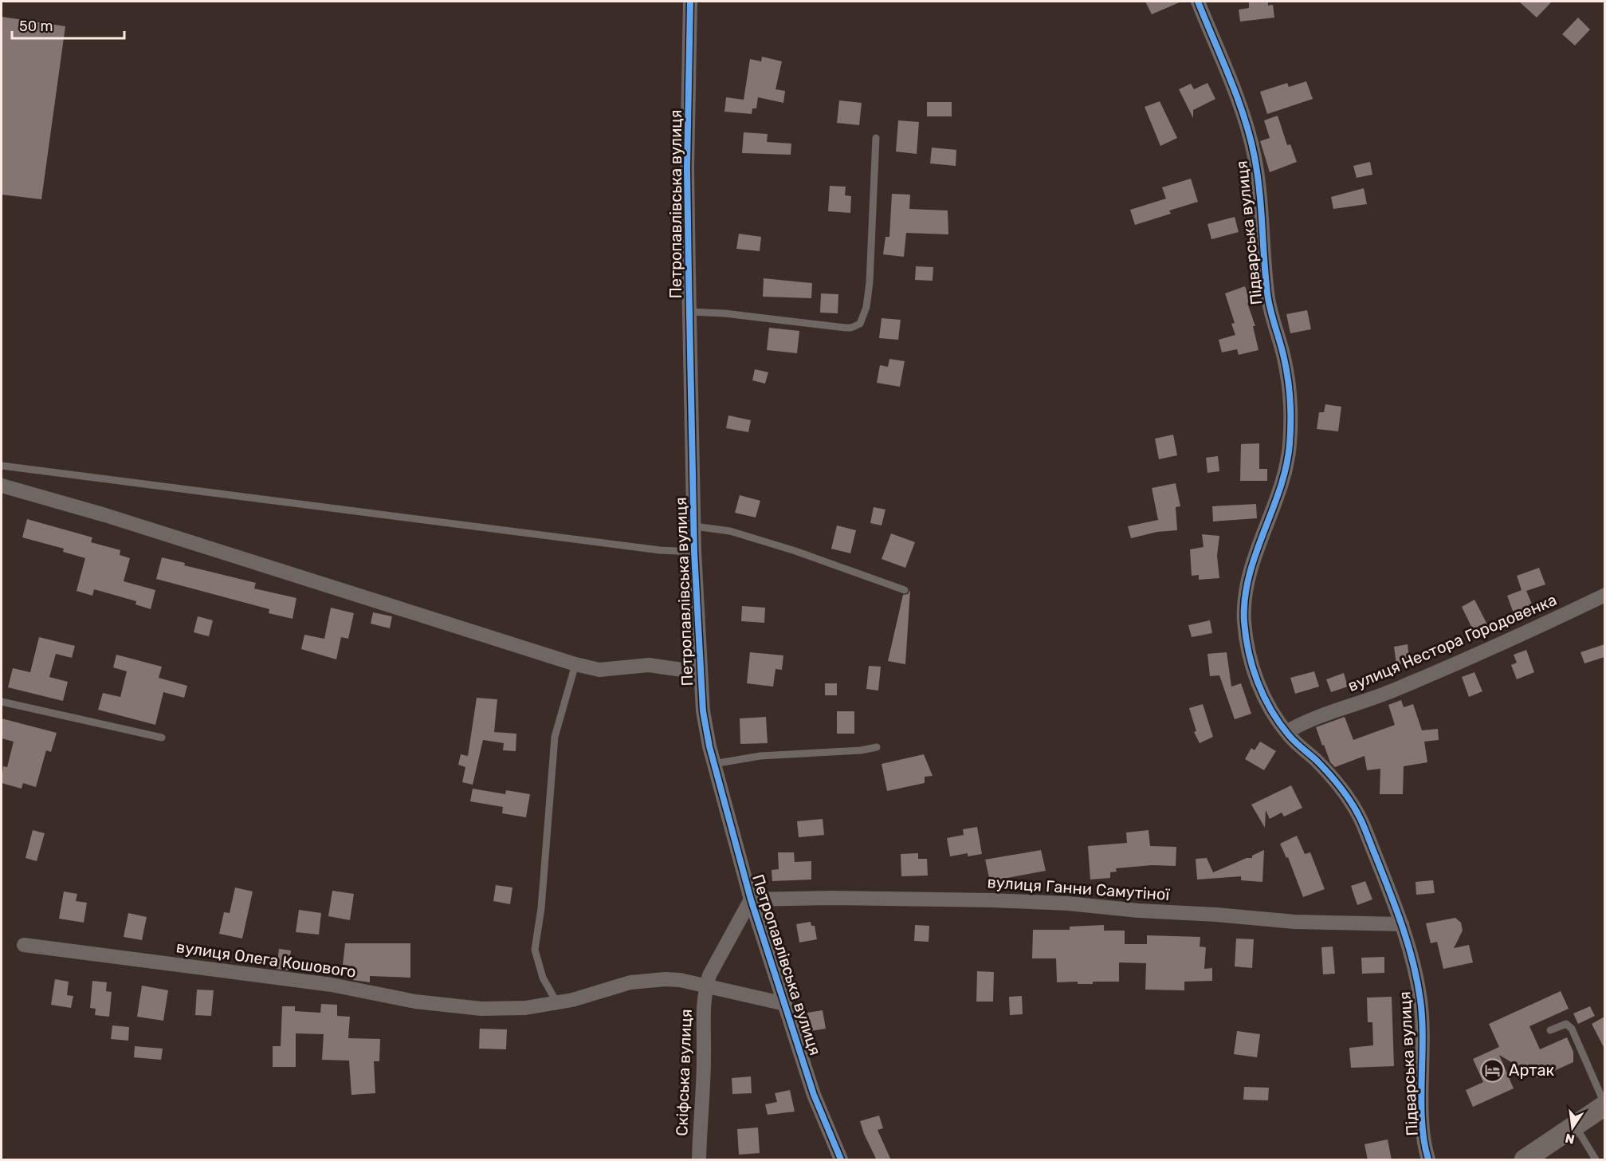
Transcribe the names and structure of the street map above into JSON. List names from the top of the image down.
{
  "streets": {
    "street": [
      "Петропавлівська вулиця",
      "Підварська вулиця",
      "вулиця Нестора Городовенка",
      "вулиця Ганни Самутіної",
      "вулиця Олега Кошового",
      "Скіфська вулиця"
    ]
  },
  "crossings": [
    ["Петропавлівська вулиця", "вулиця Ганни Самутіної"],
    ["Петропавлівська вулиця", "вулиця Олега Кошового"],
    ["Петропавлівська вулиця", "Скіфська вулиця"],
    ["Підварська вулиця", "вулиця Нестора Городовенка"],
    ["Підварська вулиця", "вулиця Ганни Самутіної"],
    ["вулиця Ганни Самутіної", "Скіфська вулиця"],
    ["вулиця Олега Кошового", "Скіфська вулиця"]
  ],
  "places": {
    "hotel": ["Артак"]
  },
  "scale_bar": "50 m",
  "north": "bottom"
}
